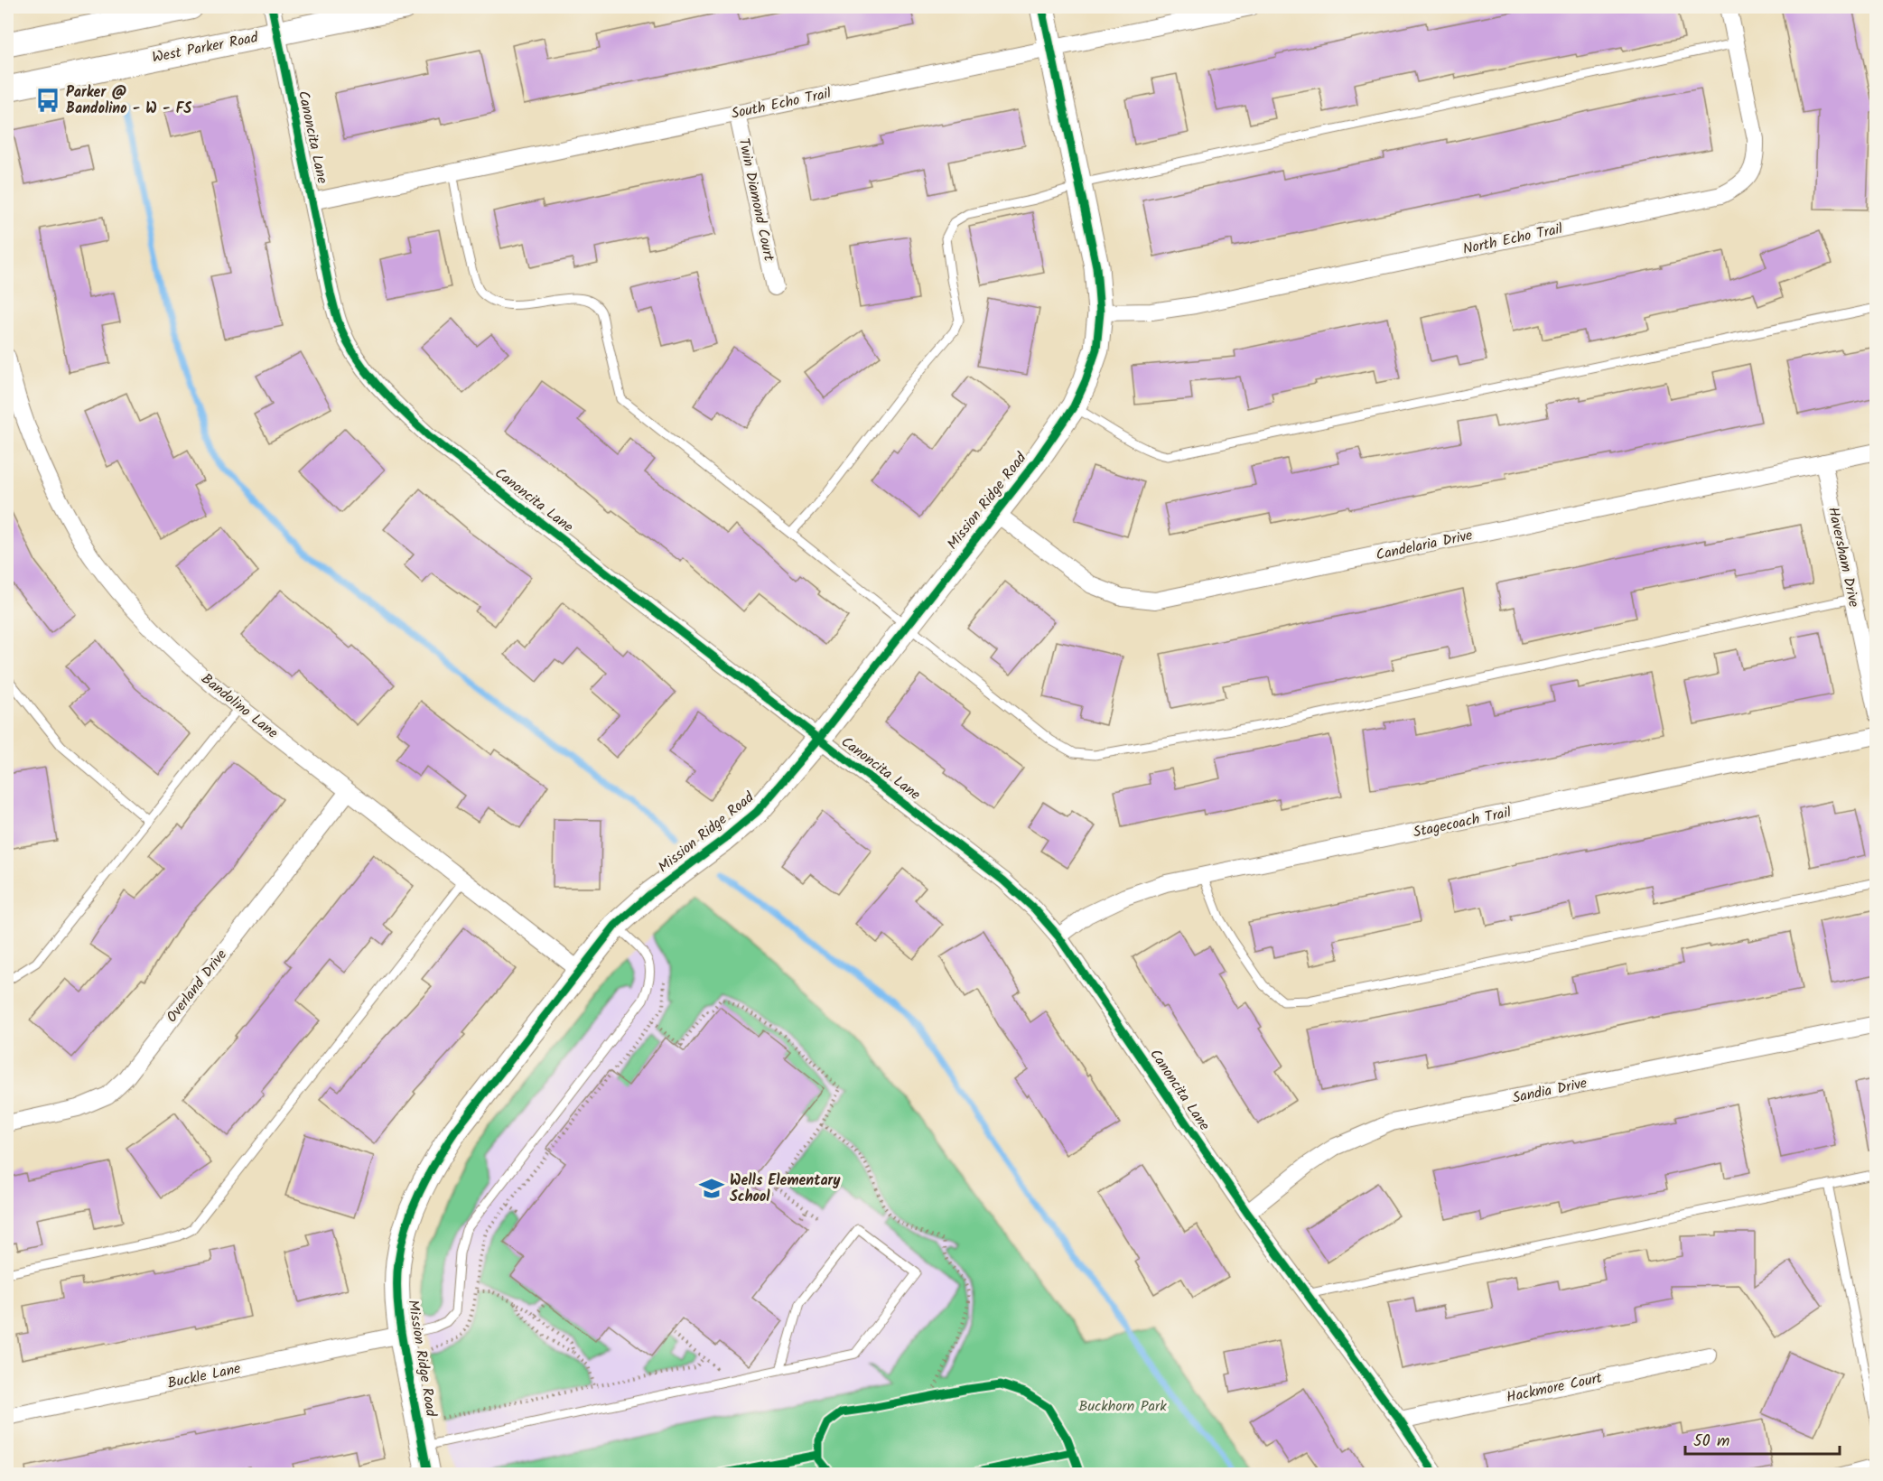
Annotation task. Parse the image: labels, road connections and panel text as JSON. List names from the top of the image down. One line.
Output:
{"streets":{"street":["West Parker Road","South Echo Trail","Canoncita Lane","Twin Diamond Court","North Echo Trail","Mission Ridge Road","Candelaria Drive","Haversham Drive","Bandolino Lane","Stagecoach Trail","Overland Drive","Sandia Drive","Buckle Lane","Hackmore Court"]},"crossings":[["West Parker Road","Canoncita Lane"],["South Echo Trail","Canoncita Lane"],["South Echo Trail","Twin Diamond Court"],["South Echo Trail","Mission Ridge Road"],["Canoncita Lane","Mission Ridge Road"],["Canoncita Lane","Stagecoach Trail"],["Canoncita Lane","Sandia Drive"],["Canoncita Lane","Hackmore Court"],["North Echo Trail","Mission Ridge Road"],["Mission Ridge Road","Candelaria Drive"],["Mission Ridge Road","Bandolino Lane"],["Mission Ridge Road","Buckle Lane"],["Candelaria Drive","Haversham Drive"],["Bandolino Lane","Overland Drive"]],"parks":["Buckhorn Park"],"places":{"bus stop":["Parker @ Bandolino - W - FS"],"school or university":["Wells Elementary School"]},"scale_bar":"50 m"}
